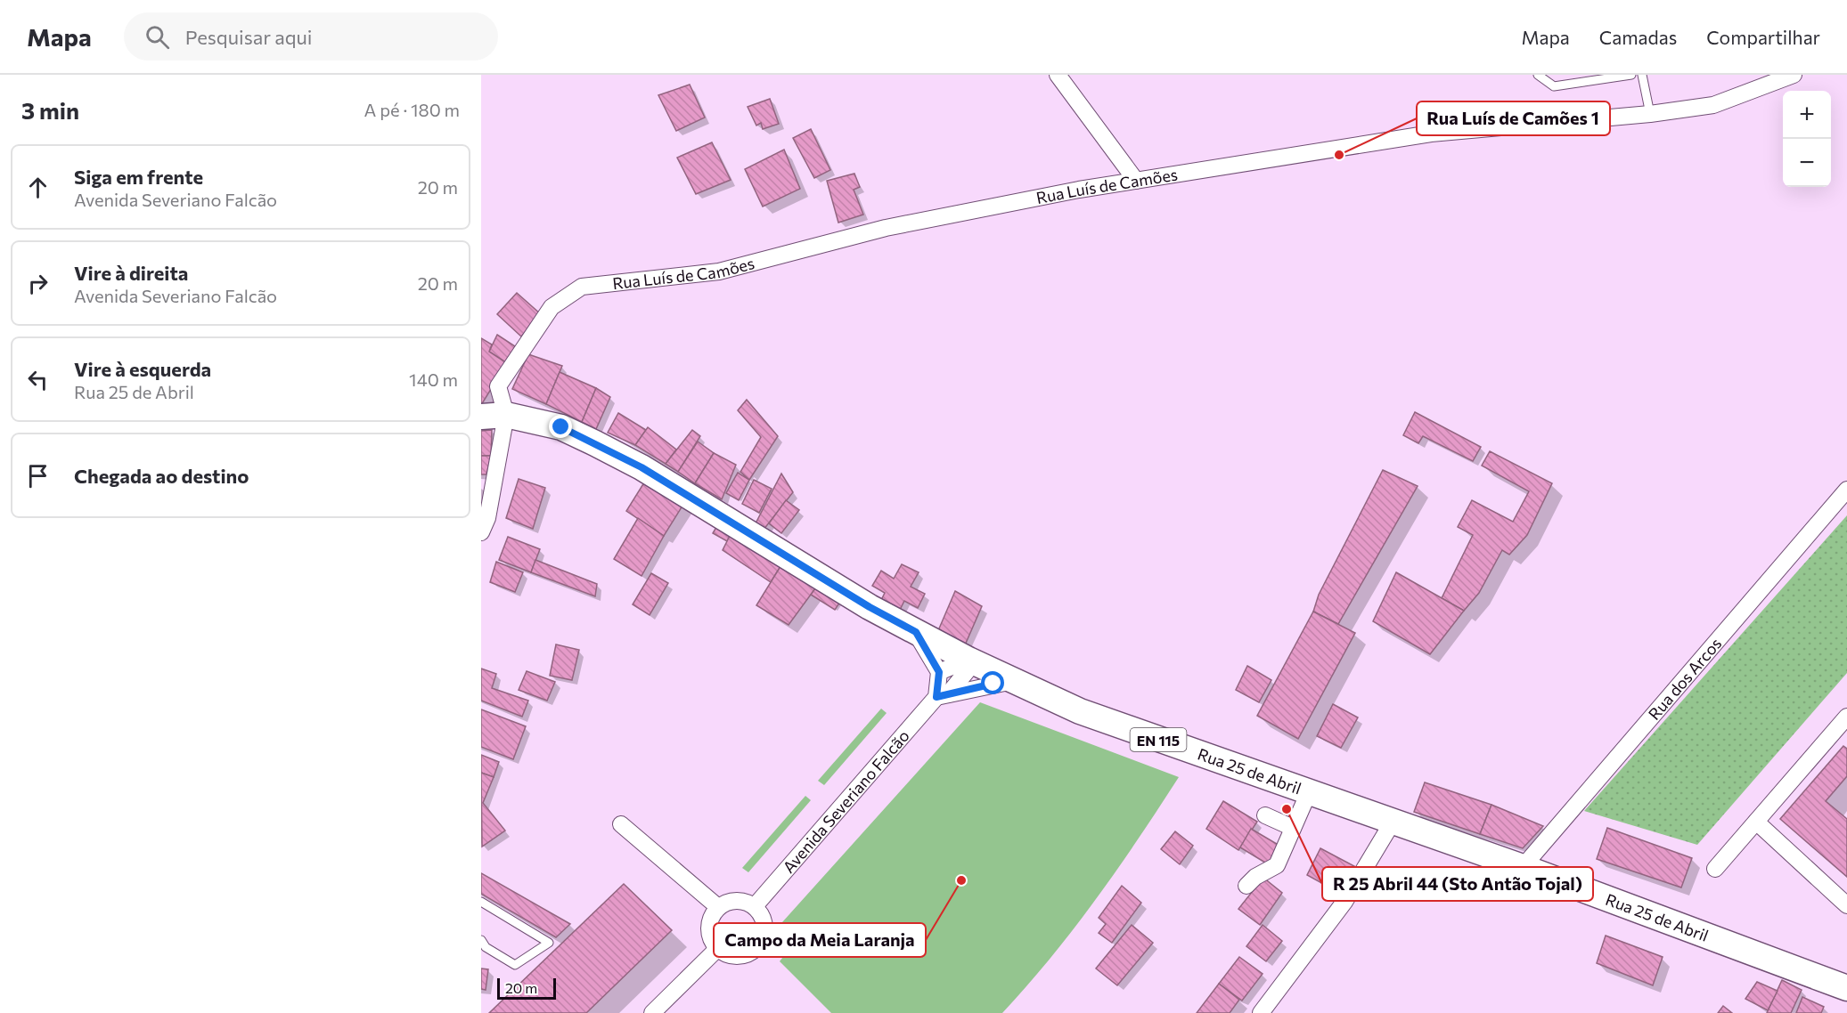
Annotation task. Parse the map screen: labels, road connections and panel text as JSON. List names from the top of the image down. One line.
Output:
{"streets":{"main road":["EN 115","Rua 25 de Abril"],"street":["Rua Luís de Camões","Rua dos Arcos","Avenida Severiano Falcão"]},"crossings":[["Rua Luís de Camões","Rua 25 de Abril"],["Rua dos Arcos","Rua 25 de Abril"],["Rua 25 de Abril","Avenida Severiano Falcão"]],"places":["Rua Luís de Camões 1","R 25 Abril 44 (Sto Antão Tojal)","Campo da Meia Laranja"],"scale_bar":"20 m","page":{"header":"Mapa","search":"Pesquisar aqui","nav":["Mapa","Camadas","Compartilhar"],"heading":["3 min","A pé · 180 m"],"map_buttons":["+","−"],"list":[["Siga em frente","Avenida Severiano Falcão","20 m"],["Vire à direita","Avenida Severiano Falcão","20 m"],["Vire à esquerda","Rua 25 de Abril","140 m"],"Chegada ao destino"],"scale":"20 m"}}
